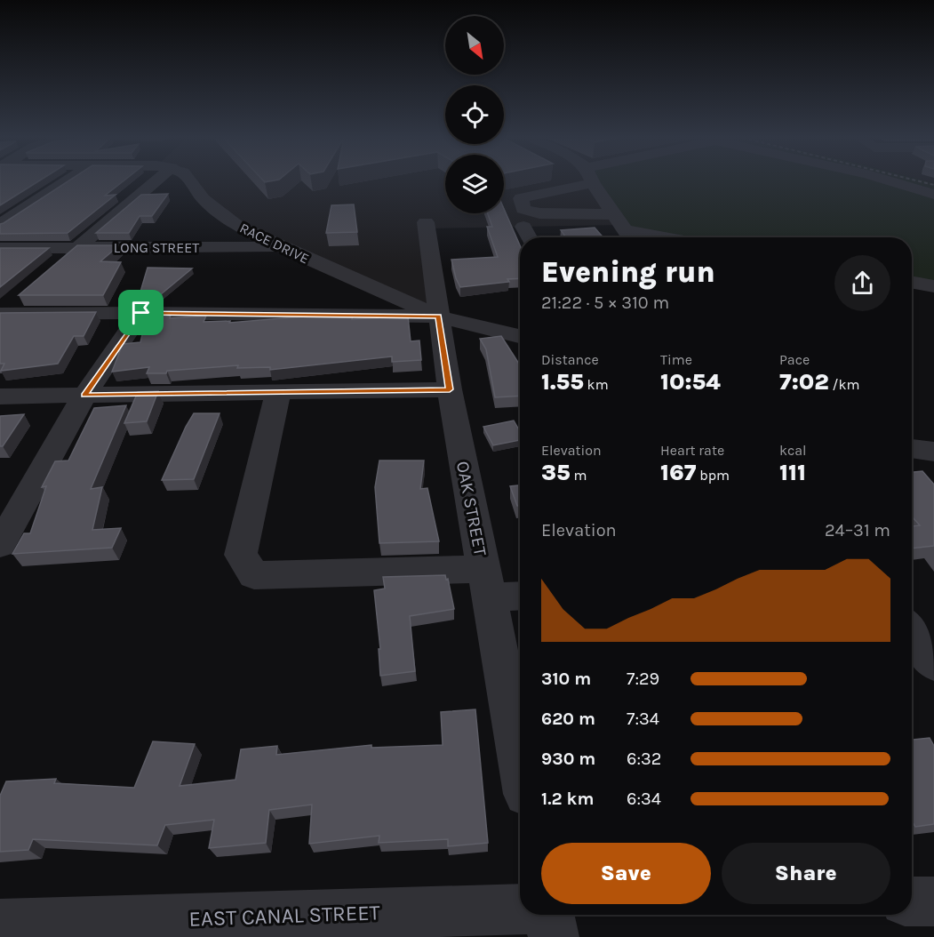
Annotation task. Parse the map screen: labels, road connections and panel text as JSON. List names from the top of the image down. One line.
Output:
{"streets":{"street":["RACE DRIVE","LONG STREET","OAK STREET","EAST CANAL STREET"]},"crossings":[["RACE DRIVE","LONG STREET"],["RACE DRIVE","OAK STREET"]],"north":"bottom right","page":{"heading":["Evening run","21:22 · 5 × 310 m"],"stats":[["Distance","1.55 km"],["Time","10:54"],["Pace","7:02 /km"],["Elevation","35 m"],["Heart rate","167 bpm"],["kcal","111"]],"chart":["Elevation","24–31 m"],"list":[{"name":"310 m","note":"7:29"},{"name":"620 m","note":"7:34"},{"name":"930 m","note":"6:32"},{"name":"1.2 km","note":"6:34"}],"buttons":["Save","Share"]}}
